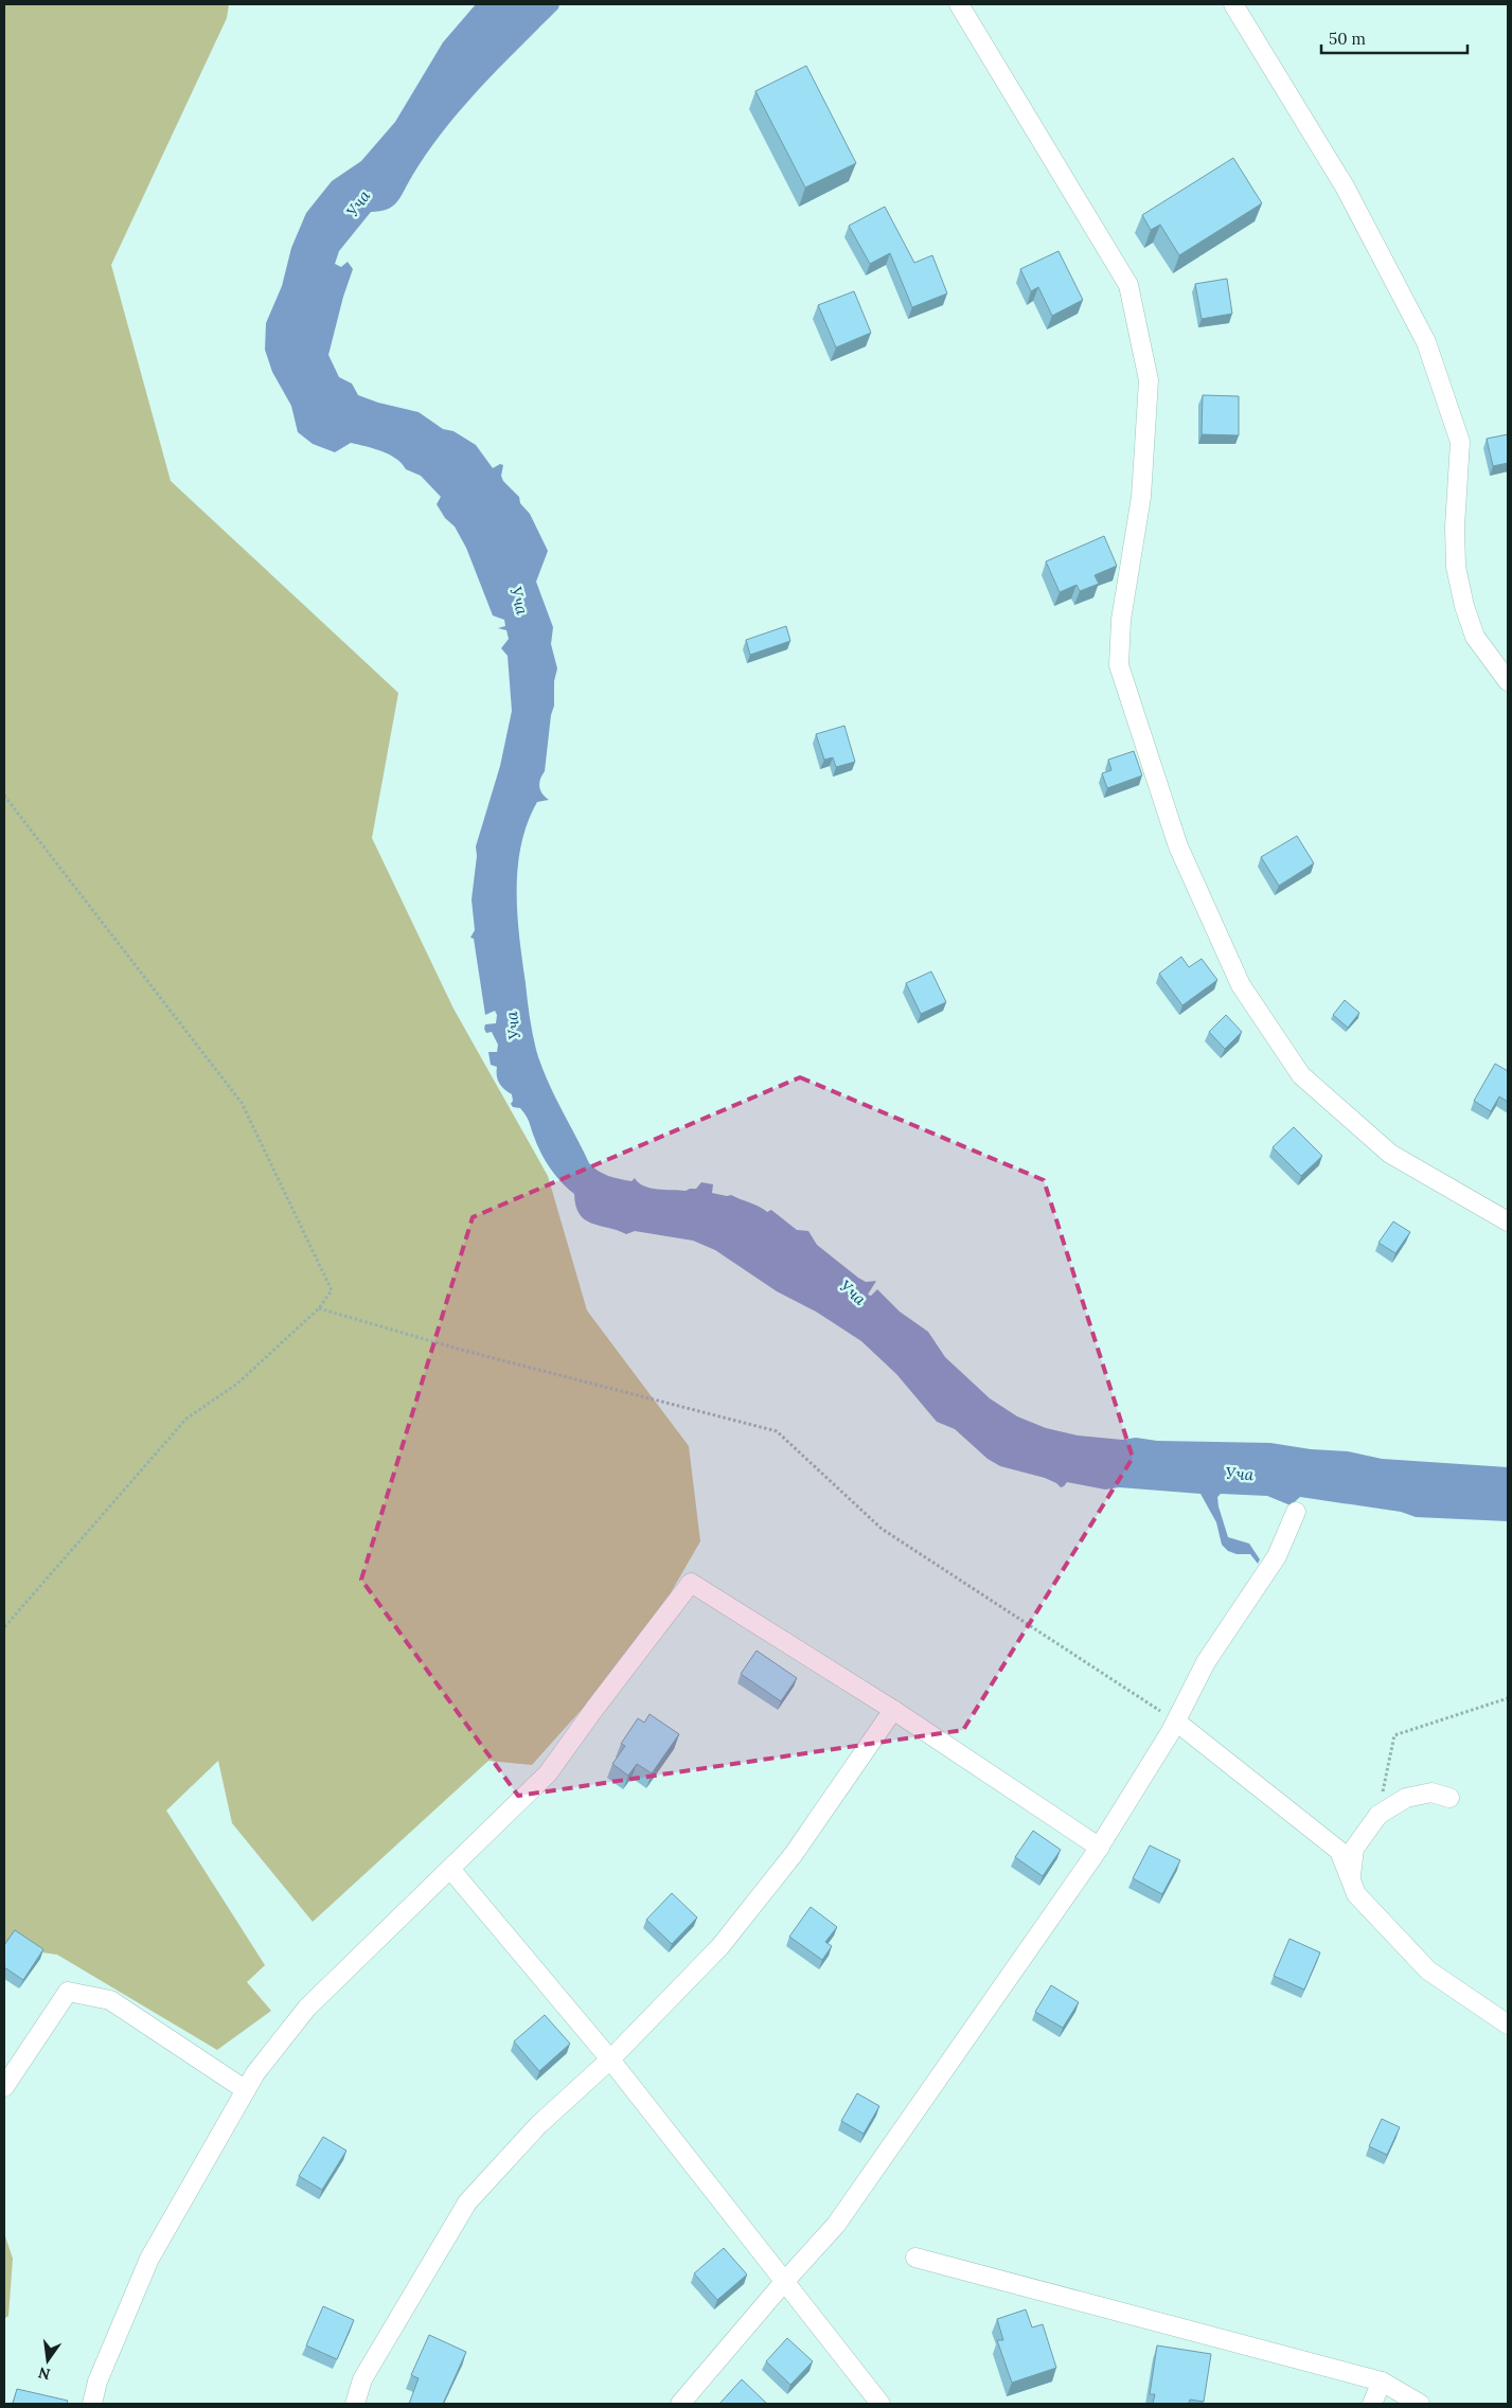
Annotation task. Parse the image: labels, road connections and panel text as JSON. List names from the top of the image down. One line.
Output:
{"water":["Уча"],"scale_bar":"50 m","north":"bottom"}
